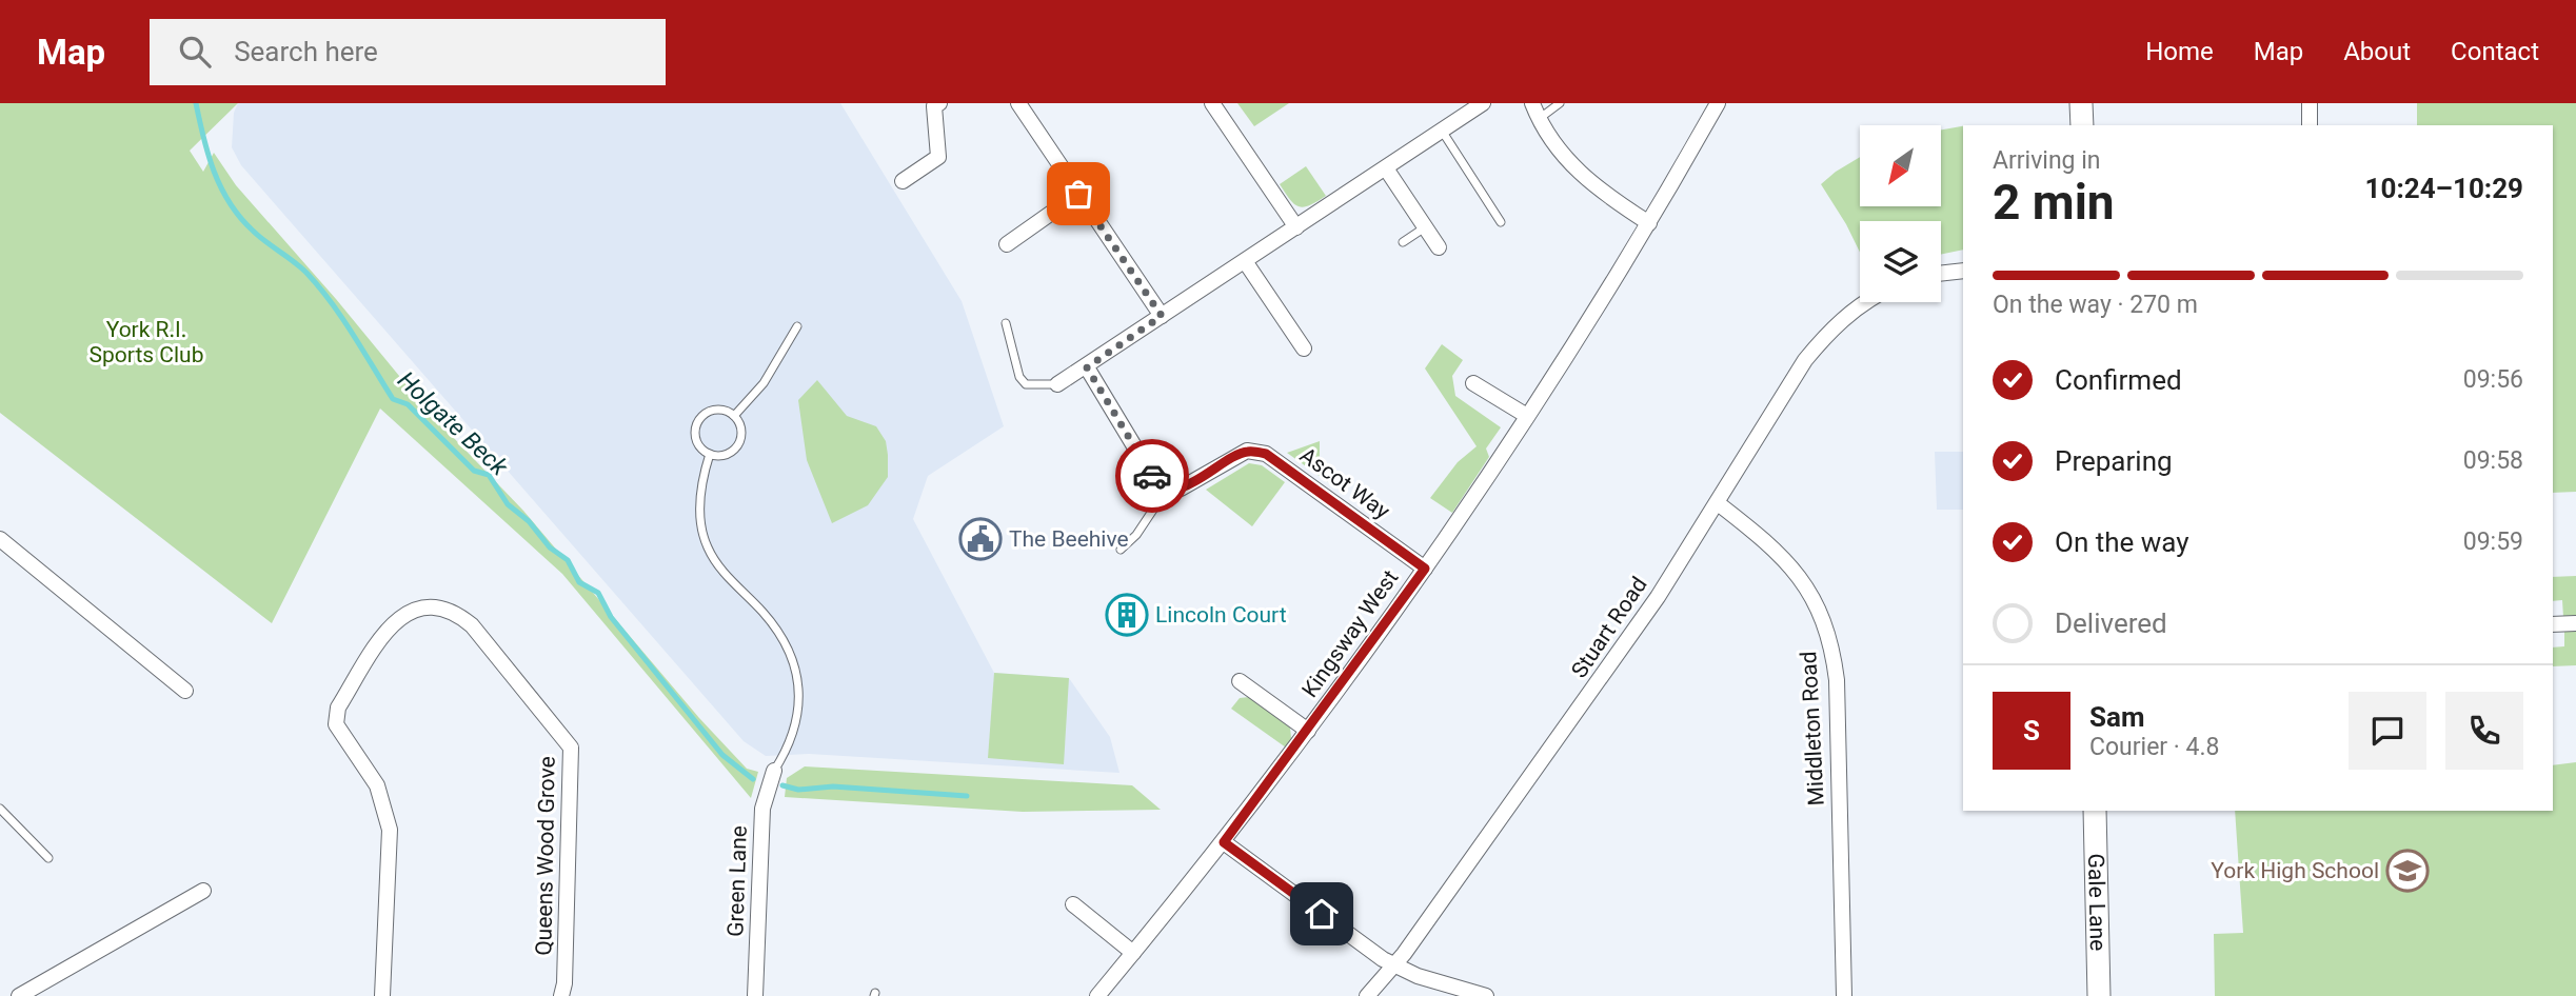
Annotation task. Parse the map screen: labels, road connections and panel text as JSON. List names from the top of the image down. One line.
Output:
{"streets":{"street":["Ascot Way","Stuart Road","Kingsway West","Middleton Road","Queens Wood Grove","Green Lane","Gale Lane"]},"crossings":[["Ascot Way","Kingsway West"],["Stuart Road","Middleton Road"]],"water":["Holgate Beck"],"parks":["York R.I. Sports Club"],"places":{"public building":["The Beehive"],"building":["Lincoln Court"],"school or university":["York High School"]},"north":"bottom left","page":{"header":"Map","search":"Search here","nav":["Home","Map","About","Contact"],"heading":["2 min","Arriving in","10:24–10:29"],"panel":["Sam","Courier · 4.8"],"bar":"On the way · 270 m","list":[["Confirmed","09:56"],["Preparing","09:58"],["On the way","09:59"],"Delivered"],"round":"S"}}
